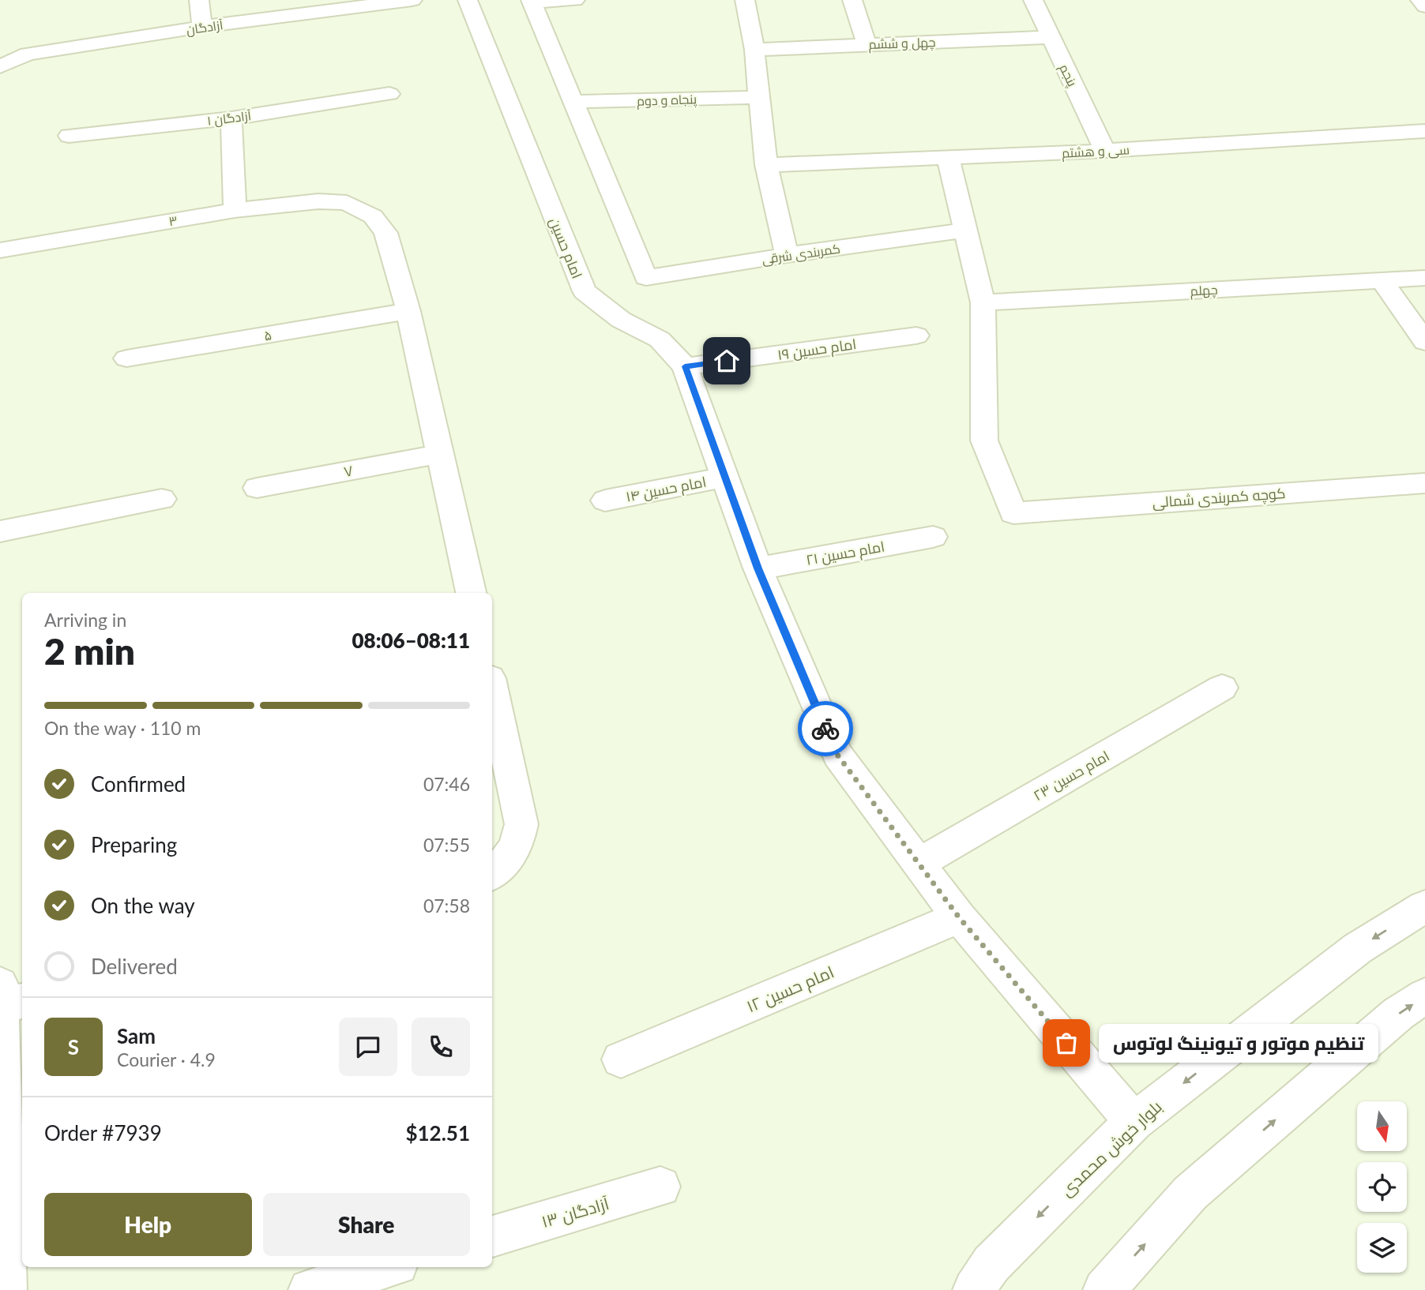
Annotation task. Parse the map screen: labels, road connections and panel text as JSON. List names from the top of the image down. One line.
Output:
{"streets":{"street":["آزادگان","چهل و ششم","پنجم","پنجاه و دوم","آزادگان ۱","سی و هشتم","۳","امام حسین","کمربندی شرقی","چهلم","۵","امام حسین ۱۹","۷","امام حسین ۱۴","کوچه کمربندی شمالی","امام حسین ۲۱","امام حسین ۲۳","امام حسین ۱۲","بلوار خوش محمدی","آزادگان ۱۳"]},"crossings":[["چهل و ششم","پنجم"],["پنجم","سی و هشتم"],["پنجاه و دوم","کمربندی شرقی"],["۳","۵"],["امام حسین","امام حسین ۱۹"],["امام حسین","امام حسین ۱۴"],["امام حسین","امام حسین ۲۱"],["امام حسین","امام حسین ۲۳"],["امام حسین","امام حسین ۱۲"],["امام حسین","بلوار خوش محمدی"],["چهلم","کوچه کمربندی شمالی"]],"places":["تنظیم موتور و تیونینگ لوتوس"],"north":"bottom","page":{"heading":["2 min","Arriving in","08:06–08:11"],"panel":["Sam","Courier · 4.9","Order #7939","$12.51"],"bar":"On the way · 110 m","list":[["Confirmed","07:46"],["Preparing","07:55"],["On the way","07:58"],"Delivered"],"round":"S","bubble":"تنظیم موتور و تیونینگ لوتوس","buttons":["Help","Share"]}}
